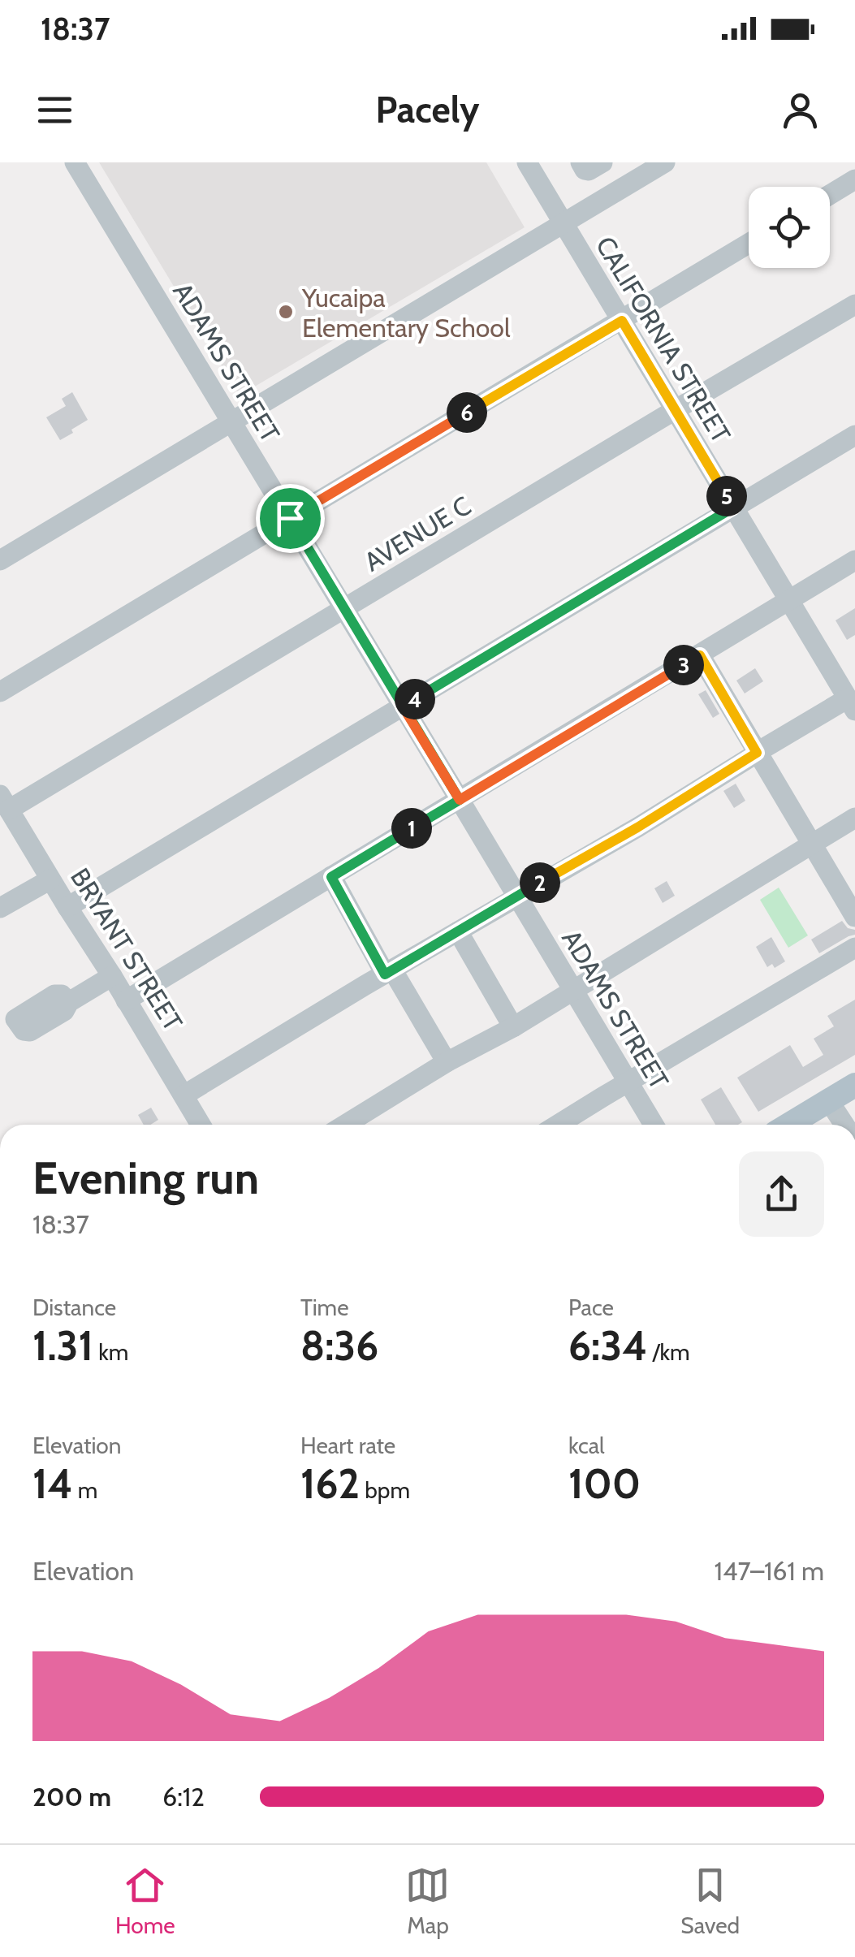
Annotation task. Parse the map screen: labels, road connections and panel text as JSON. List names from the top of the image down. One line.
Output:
{"streets":{"street":["CALIFORNIA STREET","ADAMS STREET","AVENUE C","BRYANT STREET"]},"crossings":[["CALIFORNIA STREET","AVENUE C"],["ADAMS STREET","AVENUE C"],["AVENUE C","BRYANT STREET"]],"places":["Yucaipa Elementary School"],"page":{"status":"18:37","header":"Pacely","pins":["6","5","3","4","1","2"],"heading":["Evening run","18:37"],"stats":[["Distance","1.31 km"],["Time","8:36"],["Pace","6:34 /km"],["Elevation","14 m"],["Heart rate","162 bpm"],["kcal","100"]],"chart":["Elevation","147–161 m"],"list":[{"name":"200 m","note":"6:12"}],"tabs":["Home","Map","Saved"]}}
